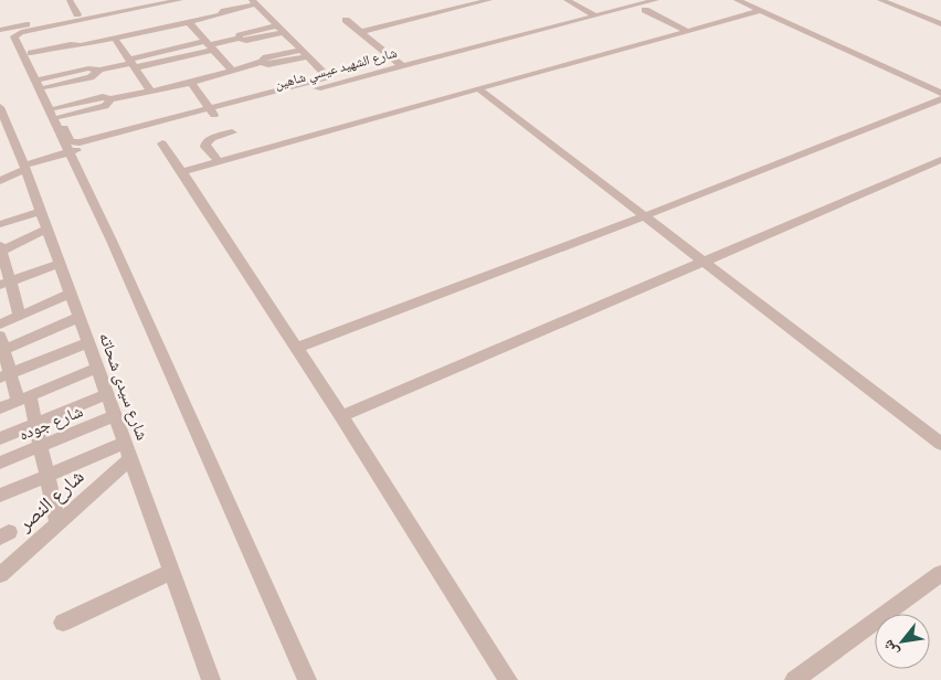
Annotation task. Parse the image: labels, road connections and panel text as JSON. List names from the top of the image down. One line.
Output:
{"streets":{"street":["شارع الشهيد عيسي شاهين","شارع سيدى شحاته","شارع جوده","شارع النصر"]},"crossings":[["شارع الشهيد عيسي شاهين","شارع سيدى شحاته"],["شارع سيدى شحاته","شارع جوده"],["شارع سيدى شحاته","شارع النصر"]],"north":"bottom left"}
